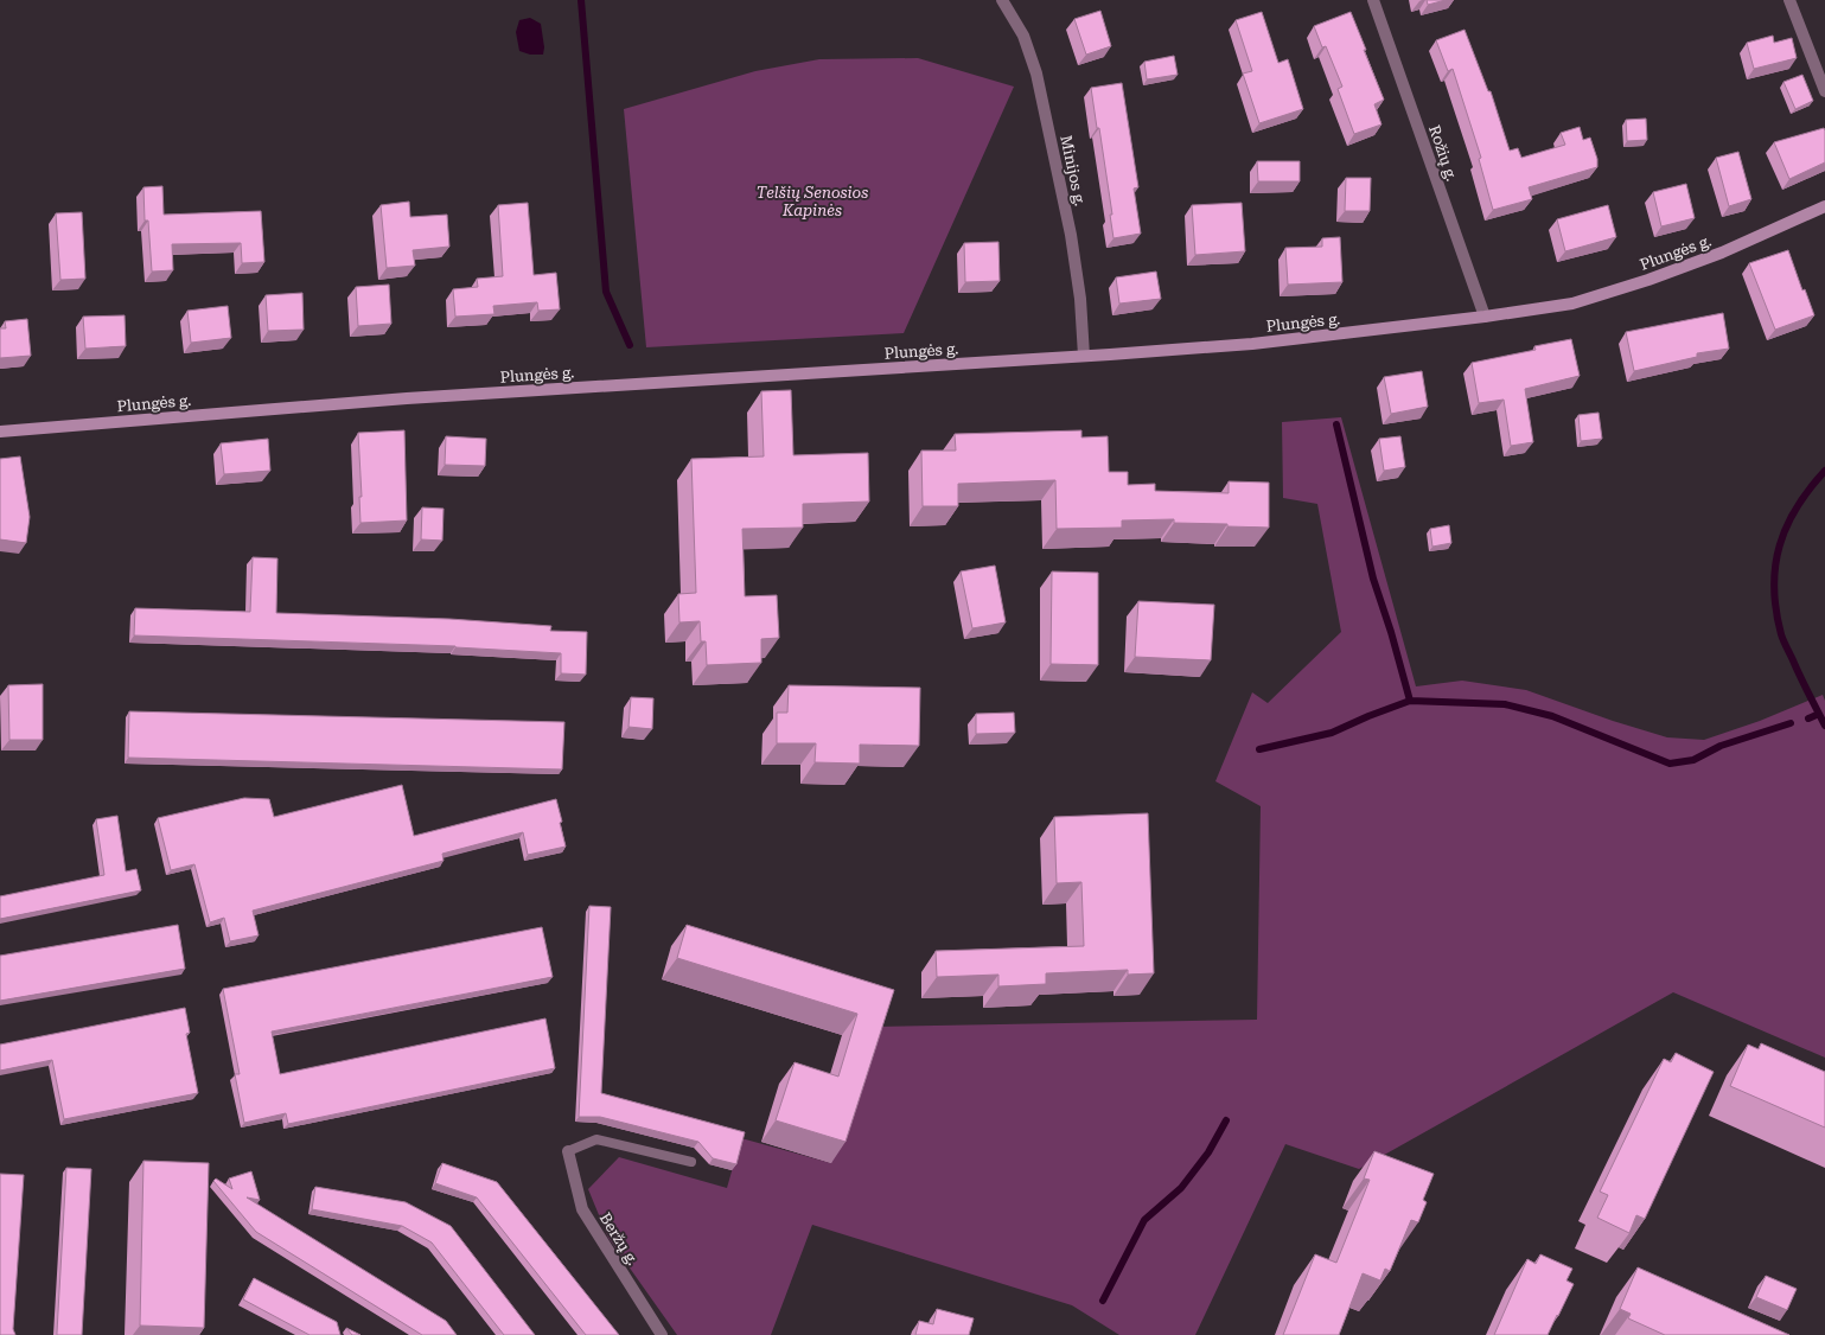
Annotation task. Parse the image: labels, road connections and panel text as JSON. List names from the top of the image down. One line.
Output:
{"streets":{"main road":["Plungės g."],"street":["Rožių g.","Minijos g.","Beržų g."]},"crossings":[["Rožių g.","Plungės g."],["Minijos g.","Plungės g."]],"parks":["Telšių Senosios Kapinės"]}
